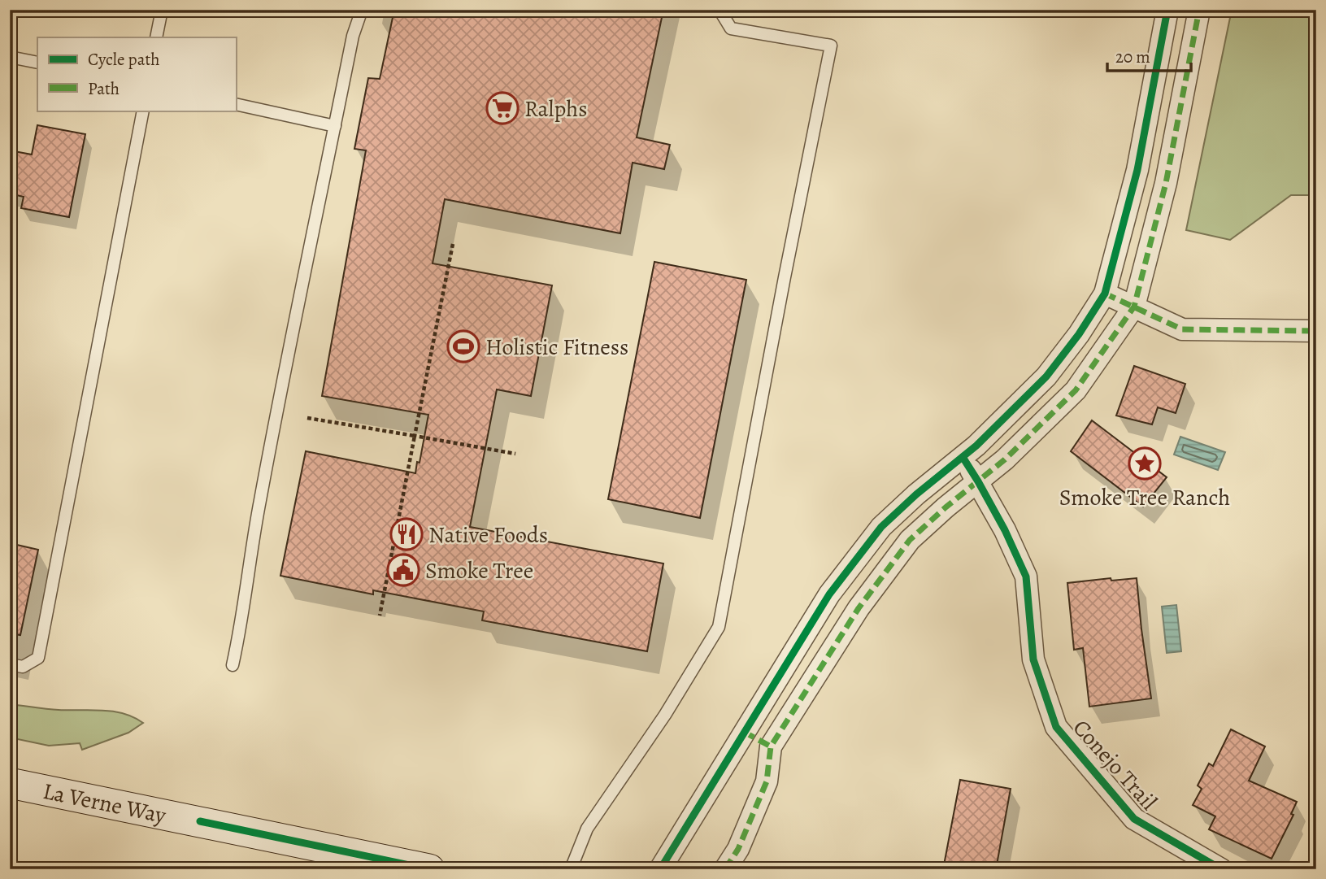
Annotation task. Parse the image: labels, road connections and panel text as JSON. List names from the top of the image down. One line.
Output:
{"streets":{"street":["Conejo Trail","La Verne Way"]},"places":{"supermarket":["Ralphs"],"sports":["Holistic Fitness"],"place":["Smoke Tree Ranch"],"restaurant":["Native Foods"],"public building":["Smoke Tree"]},"legend":["Cycle path","Path"],"scale_bar":"20 m"}
